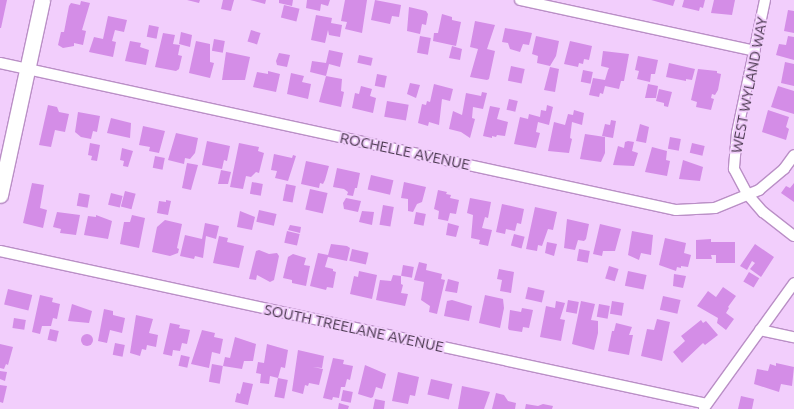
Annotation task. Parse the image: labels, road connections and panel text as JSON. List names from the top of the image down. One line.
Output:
{"streets":{"street":["WEST WYLAND WAY","ROCHELLE AVENUE","SOUTH TREELANE AVENUE"]},"crossings":[["WEST WYLAND WAY","ROCHELLE AVENUE"]]}
